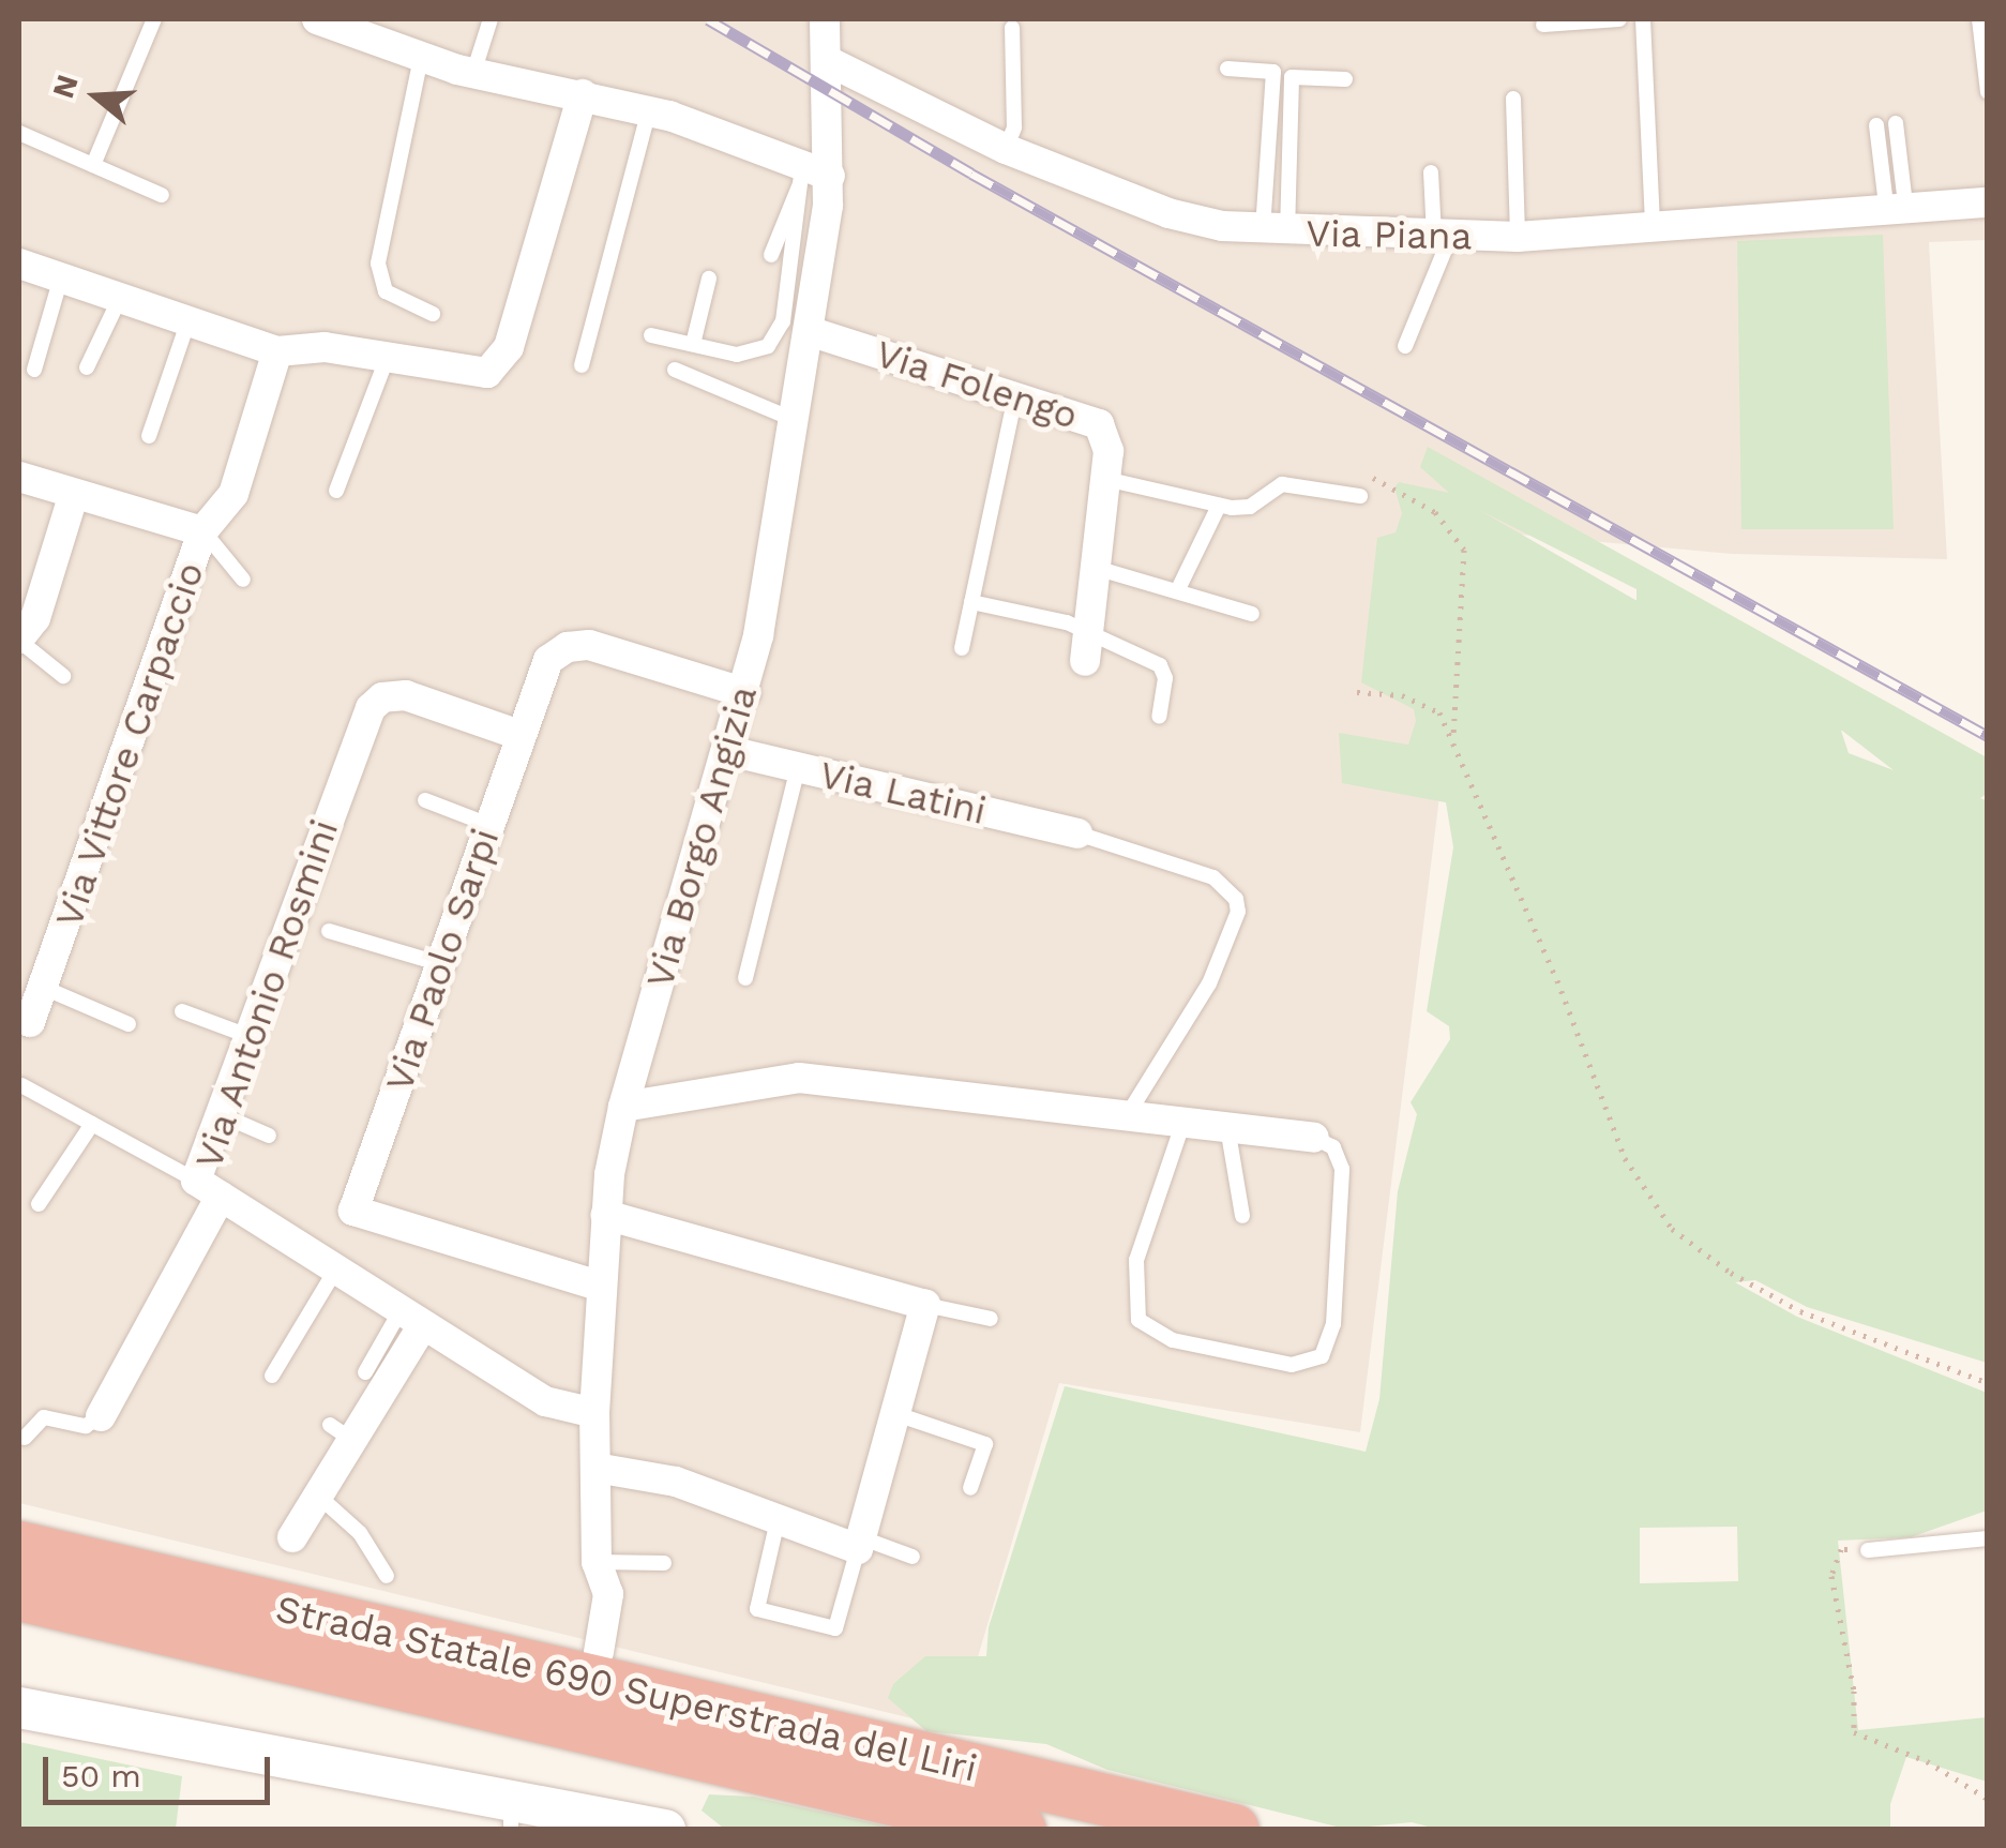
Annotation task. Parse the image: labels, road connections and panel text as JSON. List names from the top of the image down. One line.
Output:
{"streets":{"highway":["Strada Statale 690 Superstrada del Liri"],"street":["Via Piana","Via Folengo","Via Vittore Carpaccio","Via Latini","Via Borgo Angizia","Via Paolo Sarpi","Via Antonio Rosmini"]},"crossings":[["Via Piana","Via Borgo Angizia"],["Via Folengo","Via Borgo Angizia"],["Via Latini","Via Borgo Angizia"],["Via Borgo Angizia","Via Paolo Sarpi"],["Via Borgo Angizia","Via Antonio Rosmini"],["Via Paolo Sarpi","Via Antonio Rosmini"]],"scale_bar":"50 m","north":"left"}
